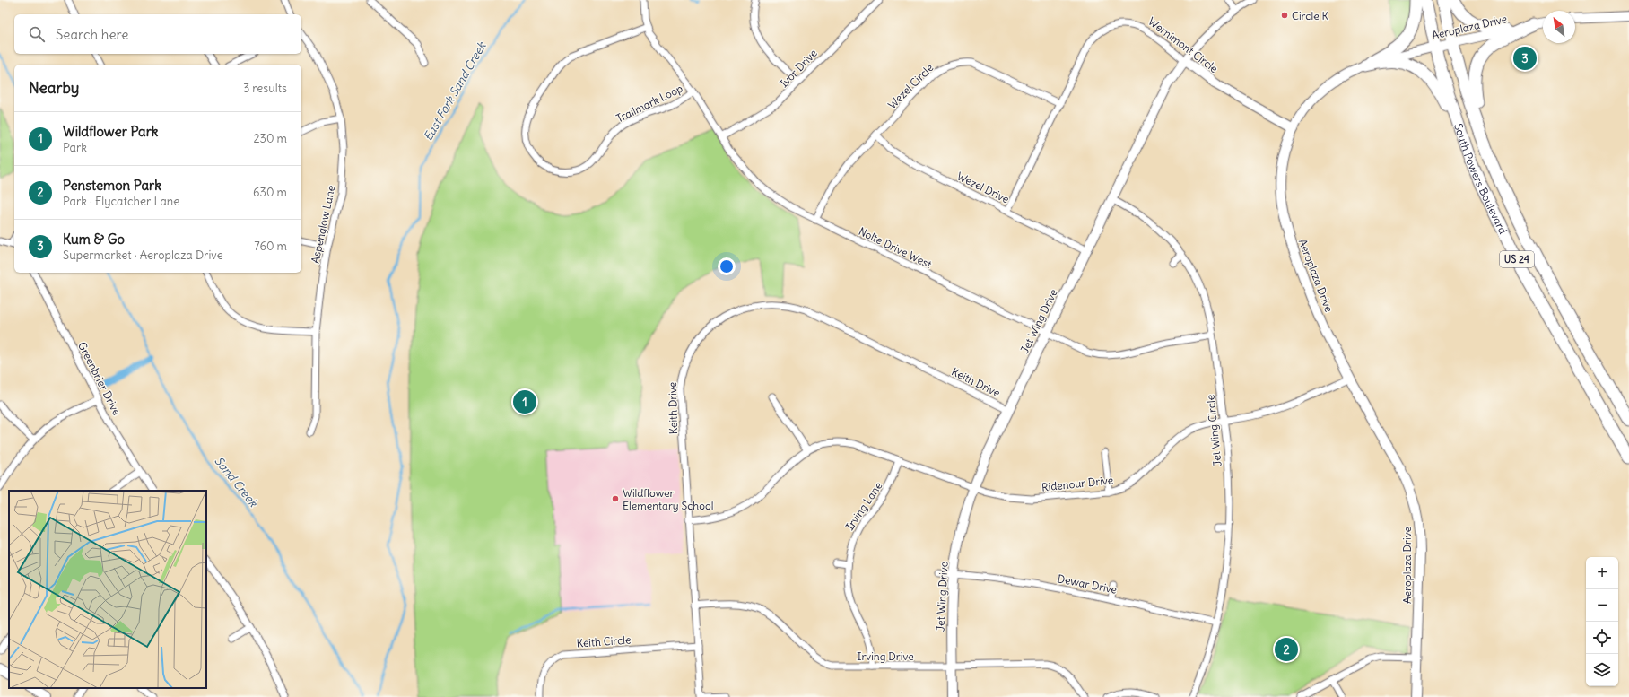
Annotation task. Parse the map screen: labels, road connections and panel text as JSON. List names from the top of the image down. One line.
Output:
{"streets":{"highway":["South Powers Boulevard","US 24"],"main road":["Aeroplaza Drive","Wernimont Circle","Jet Wing Drive"],"street":["Ivor Drive","Wezel Circle","Trailmark Loop","Wezel Drive","Aspenglow Lane","Nolte Drive West","Greenbrier Drive","Keith Drive","Jet Wing Circle","Ridenour Drive","Irving Lane","Dewar Drive","Keith Circle","Irving Drive"]},"crossings":[["Aeroplaza Drive","Wernimont Circle"],["Aeroplaza Drive","South Powers Boulevard"],["Aeroplaza Drive","Ridenour Drive"],["Wernimont Circle","Wezel Circle"],["Wernimont Circle","Wezel Drive"],["Wernimont Circle","Jet Wing Drive"],["Ivor Drive","Nolte Drive West"],["Wezel Circle","Wezel Drive"],["Wezel Circle","Nolte Drive West"],["Trailmark Loop","Nolte Drive West"],["Wezel Drive","Jet Wing Drive"],["Nolte Drive West","Jet Wing Drive"],["Nolte Drive West","Jet Wing Circle"],["Jet Wing Drive","Keith Drive"],["Jet Wing Drive","Jet Wing Circle"],["Jet Wing Drive","Ridenour Drive"],["Jet Wing Drive","Dewar Drive"],["Jet Wing Drive","Irving Drive"],["Keith Drive","Ridenour Drive"],["Keith Drive","Keith Circle"],["Keith Drive","Irving Drive"],["Jet Wing Circle","Ridenour Drive"],["Jet Wing Circle","Dewar Drive"],["Ridenour Drive","Irving Lane"],["Irving Lane","Irving Drive"]],"water":["East Fork Sand Creek","Sand Creek"],"places":["Circle K","Wildflower Elementary School"],"north":"top left","page":{"search":"Search here","pins":["3","1","2"],"heading":["Nearby","3 results"],"list":[{"mark":"1","name":"Wildflower Park","note":"Park","value":"230 m"},{"mark":"2","name":"Penstemon Park","note":"Park · Flycatcher Lane","value":"630 m"},{"mark":"3","name":"Kum & Go","note":"Supermarket · Aeroplaza Drive","value":"760 m"}],"map_buttons":["+","−"]}}
